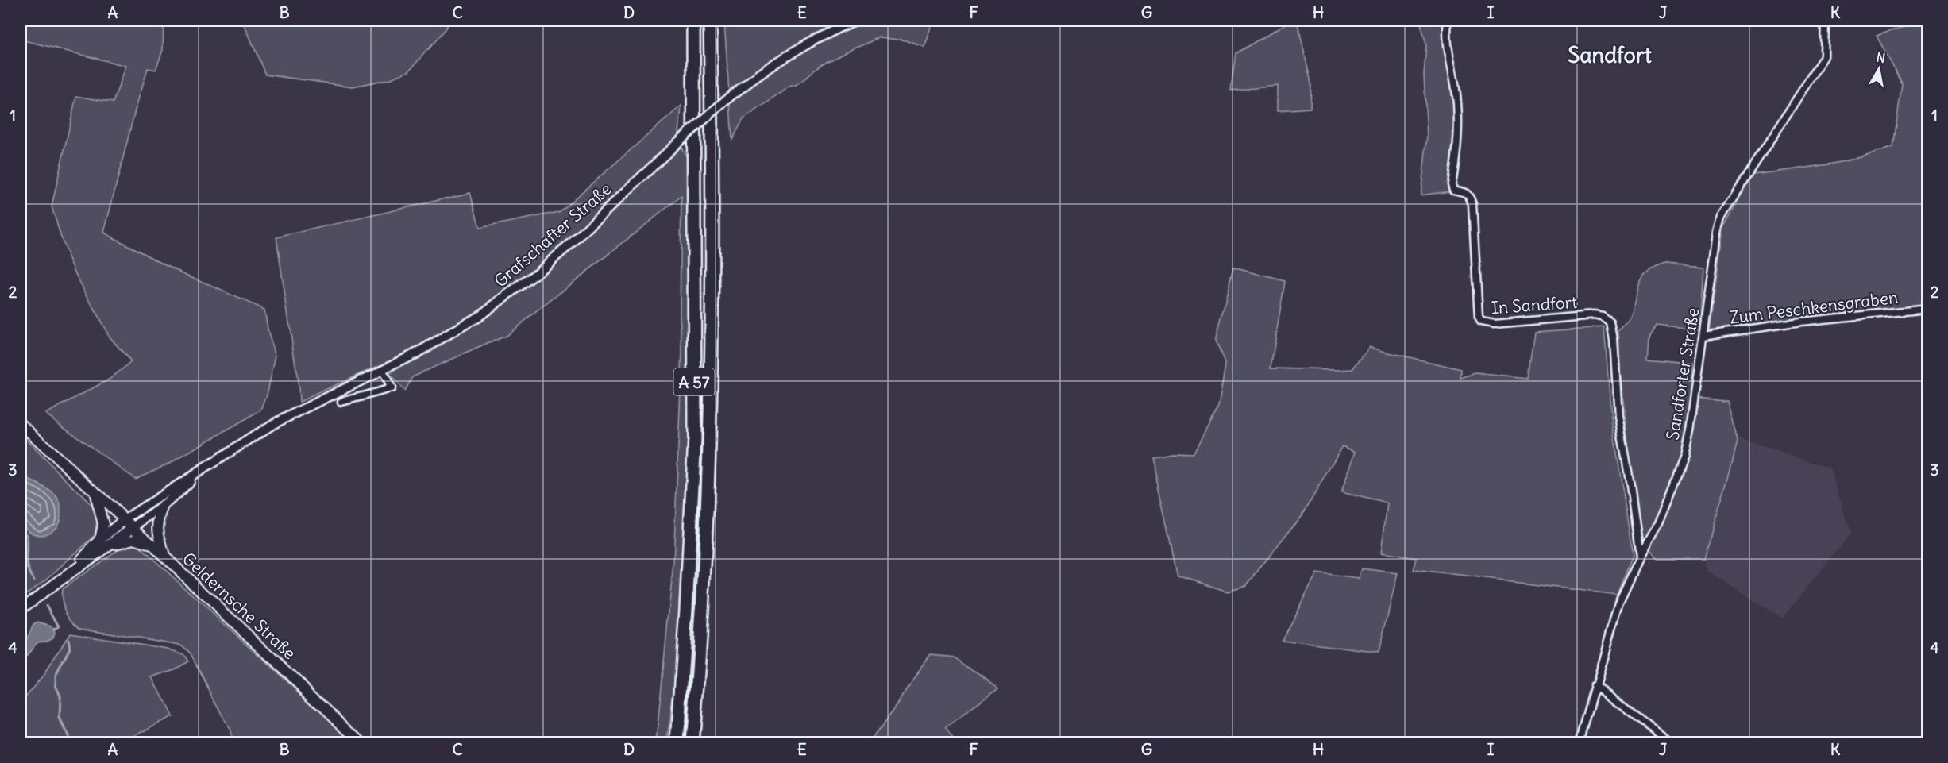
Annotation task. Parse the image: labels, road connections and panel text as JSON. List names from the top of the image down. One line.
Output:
{"streets":{"highway":["A 57"],"main road":["Geldernsche Straße"],"street":["Grafschafter Straße","In Sandfort","Zum Peschkensgraben","Sandforter Straße"]},"crossings":[["Grafschafter Straße","Geldernsche Straße"],["In Sandfort","Sandforter Straße"],["Zum Peschkensgraben","Sandforter Straße"]],"districts":["Sandfort"],"north":"top","grid":{"columns":["A","B","C","D","E","F","G","H","I","J","K"],"rows":["1","2","3","4"]}}
